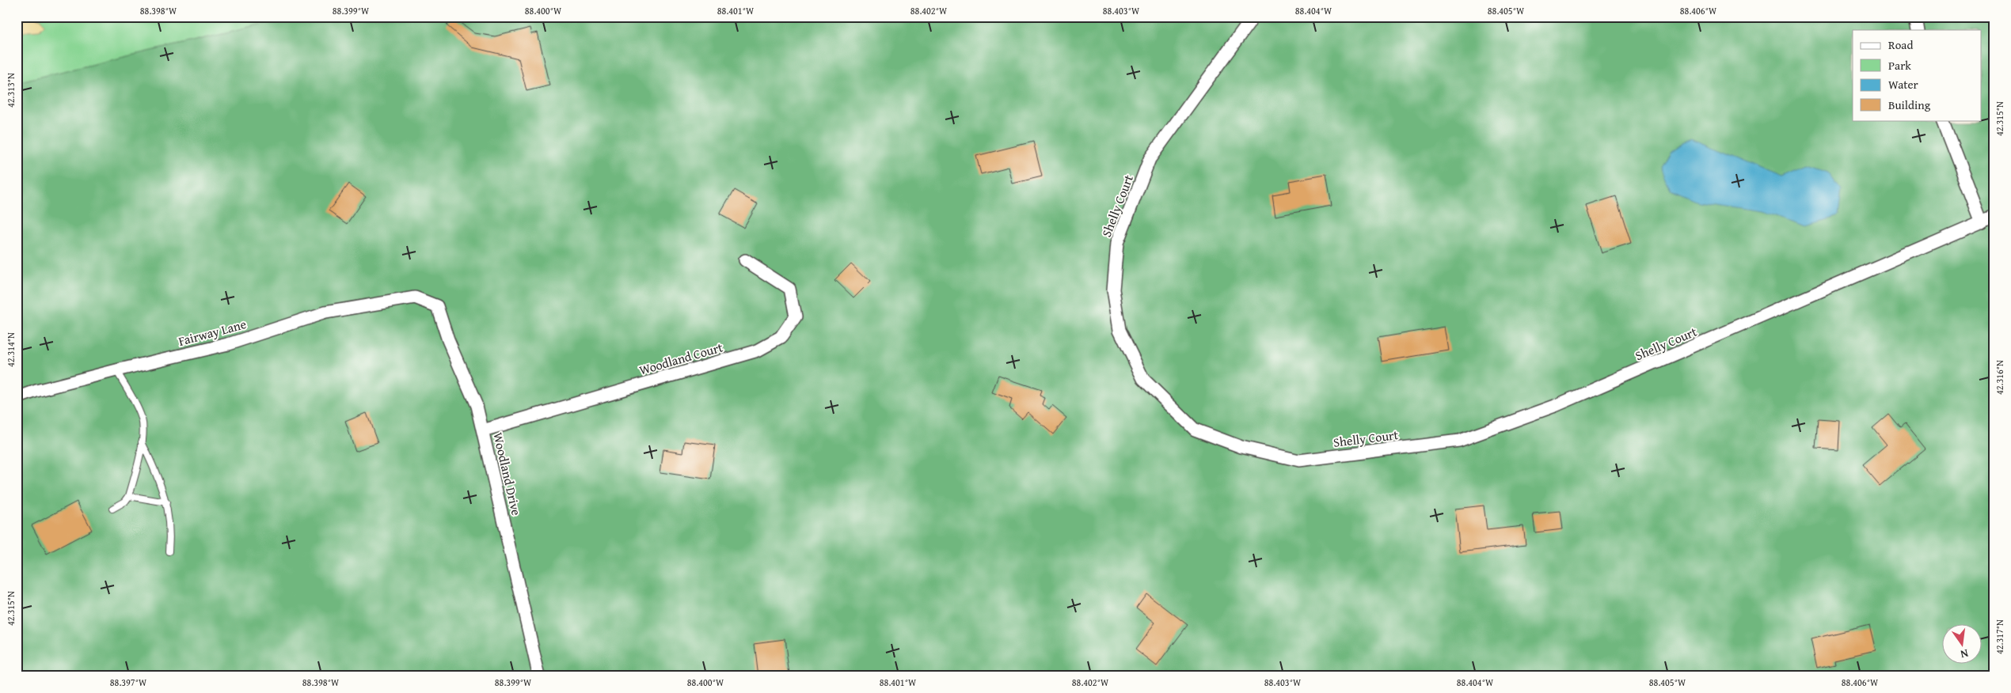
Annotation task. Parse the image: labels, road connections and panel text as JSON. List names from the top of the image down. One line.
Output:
{"streets":{"street":["Shelly Court","Fairway Lane","Woodland Court","Woodland Drive"]},"crossings":[["Fairway Lane","Woodland Drive"],["Woodland Court","Woodland Drive"]],"legend":["Road","Park","Water","Building"],"north":"bottom","coordinates":["88.398°W","88.399°W","88.400°W","88.401°W","88.402°W","88.403°W","88.404°W","88.405°W","88.406°W","42.313°N","42.315°N","42.314°N","42.316°N","42.317°N","88.397°W"]}
